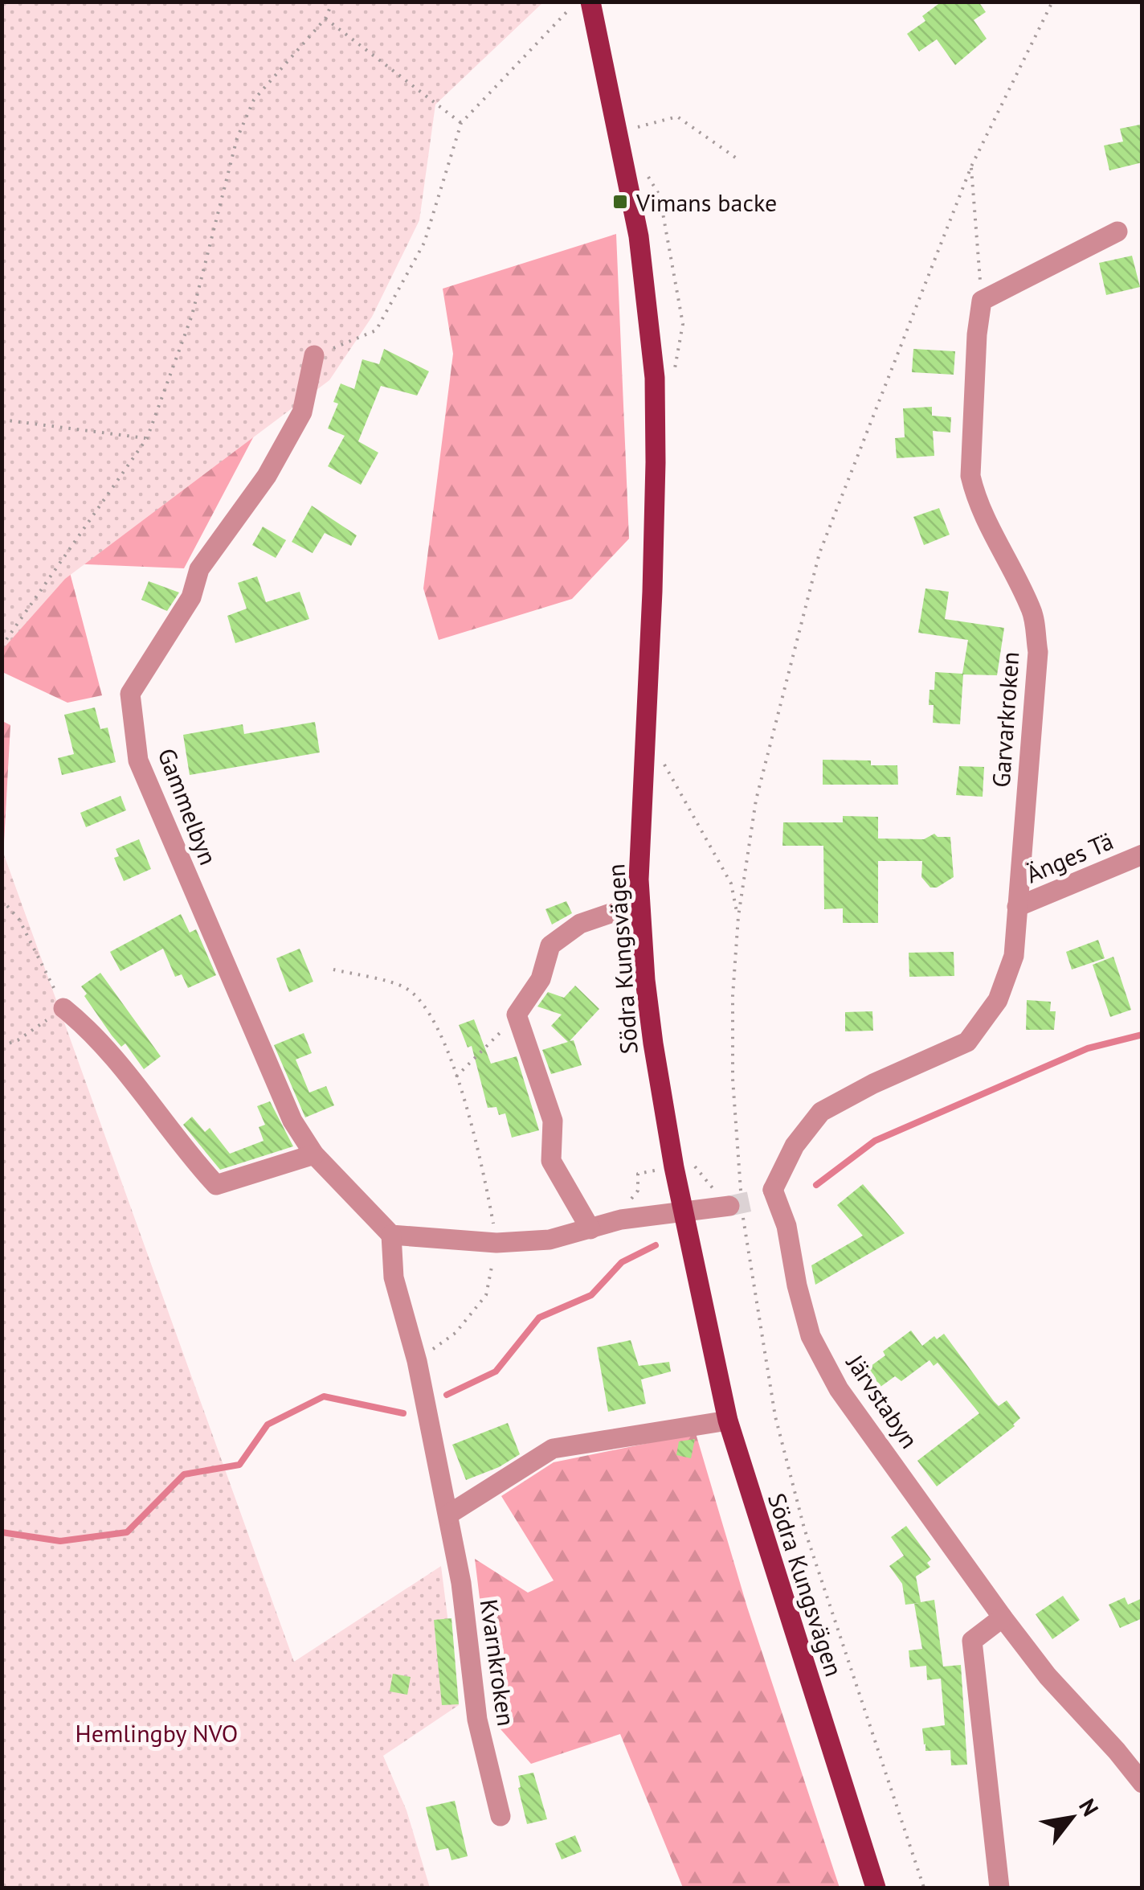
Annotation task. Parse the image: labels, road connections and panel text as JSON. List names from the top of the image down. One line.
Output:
{"streets":{"main road":["Södra Kungsvägen"],"street":["Garvarkroken","Gammelbyn","Änges Tä","Järvstabyn","Kvarnkroken"]},"crossings":[["Garvarkroken","Änges Tä"],["Garvarkroken","Järvstabyn"],["Gammelbyn","Kvarnkroken"]],"parks":["Hemlingby NVO"],"places":{"transit":["Vimans backe"]},"north":"top right"}
